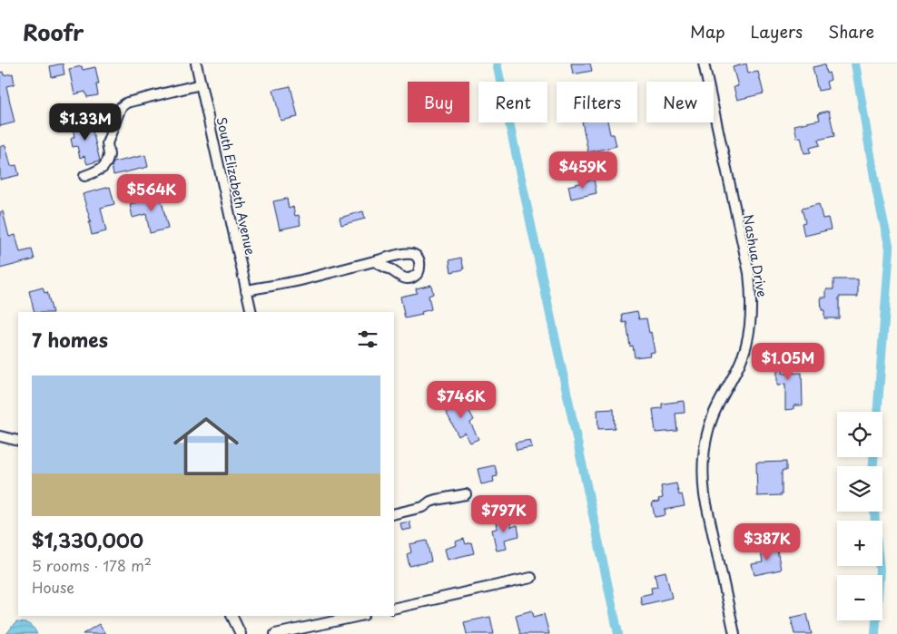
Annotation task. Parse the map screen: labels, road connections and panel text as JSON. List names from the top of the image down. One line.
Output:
{"streets":{"street":["South Elizabeth Avenue","Nashua Drive"]},"page":{"header":"Roofr","nav":["Map","Layers","Share"],"chip":["Buy","Rent","Filters","New"],"price":["$1.33M","$459K","$564K","$1.05M","$746K","$797K","$387K"],"heading":"7 homes","list":[{"name":"$1,330,000","note":"5 rooms · 178 m² · House"}],"map_buttons":["+","−"]}}
